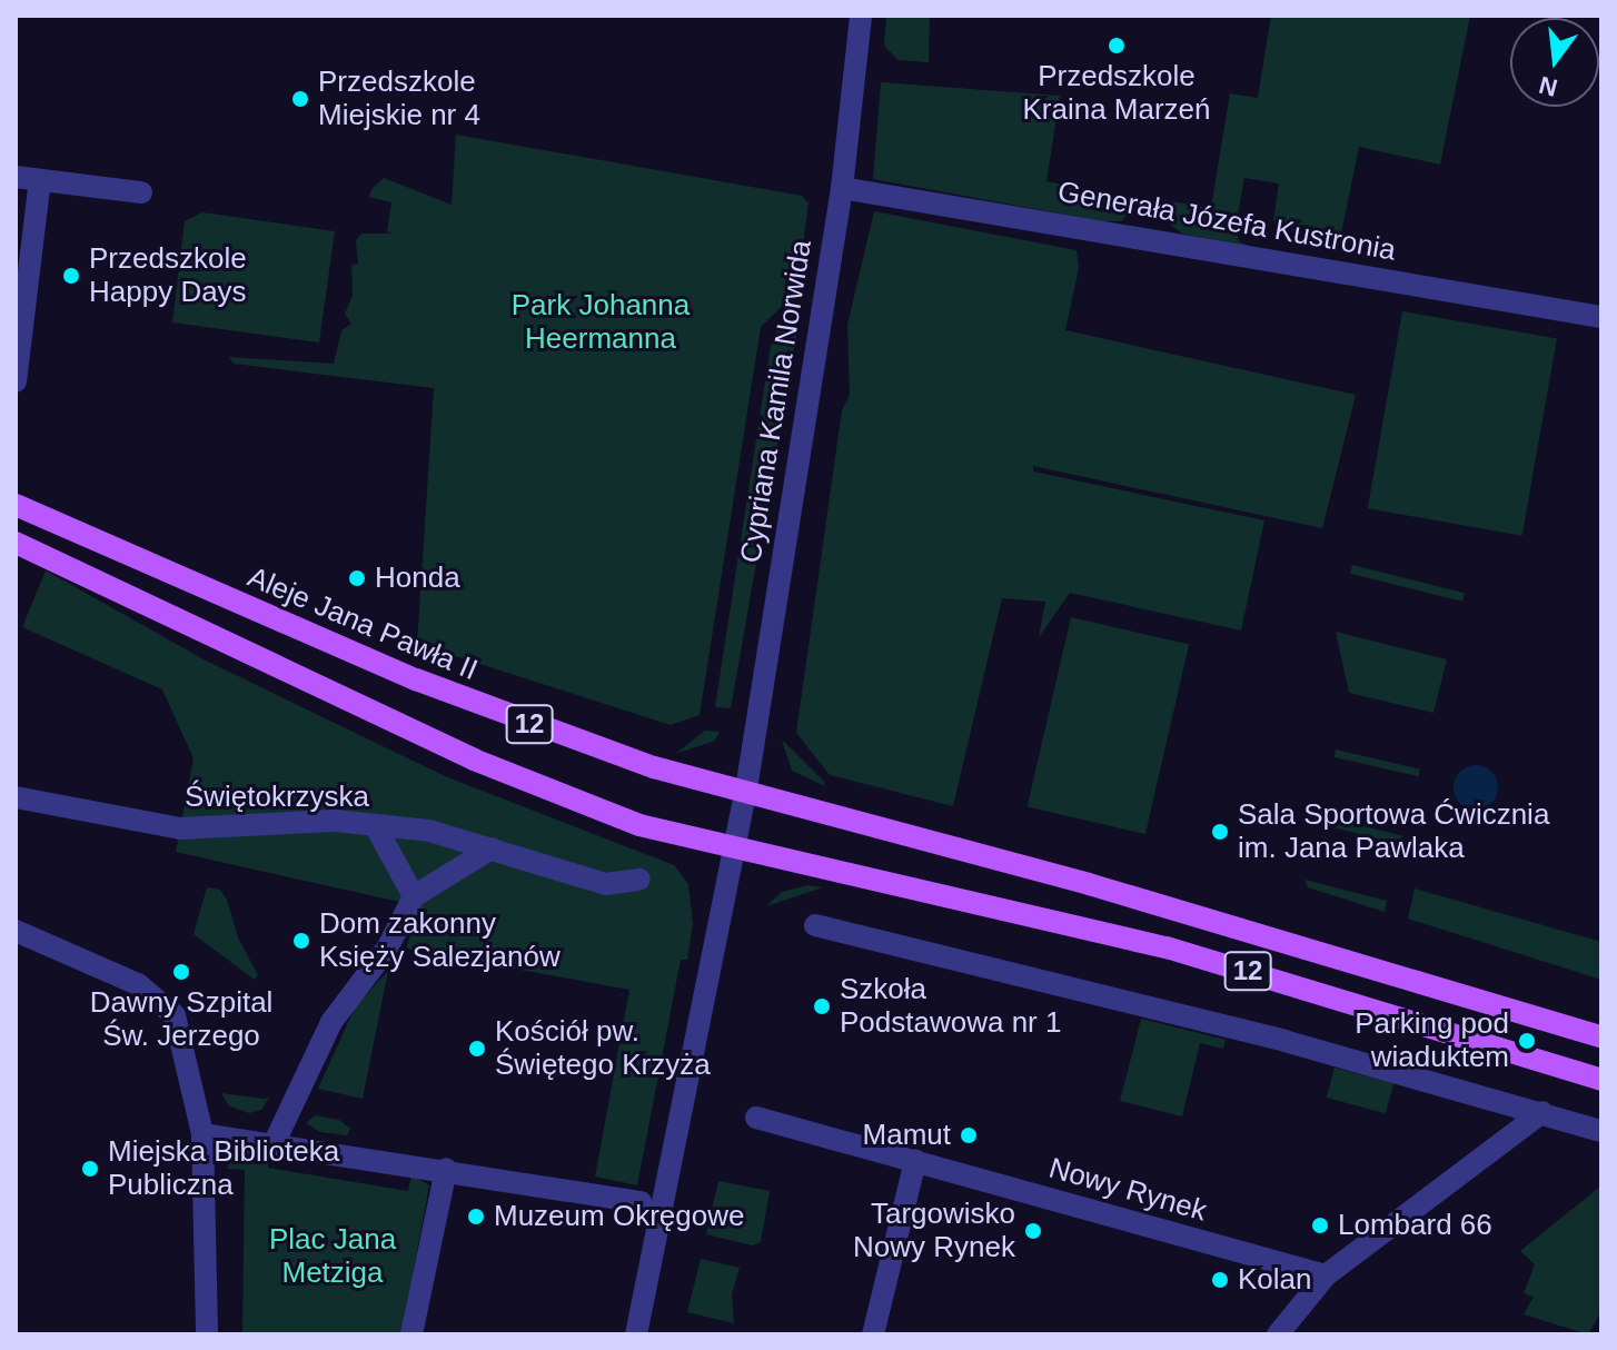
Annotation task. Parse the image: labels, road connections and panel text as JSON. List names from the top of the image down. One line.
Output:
{"streets":{"main road":["Aleje Jana Pawła II","12"],"street":["Generała Józefa Kustronia","Cypriana Kamila Norwida","Świętokrzyska","Nowy Rynek"]},"crossings":[["Generała Józefa Kustronia","Cypriana Kamila Norwida"],["Cypriana Kamila Norwida","Aleje Jana Pawła II"],["Cypriana Kamila Norwida","12"],["Aleje Jana Pawła II","12"]],"parks":["Park Johanna Heermanna","Plac Jana Metziga"],"places":["Przedszkole Kraina Marzeń","Przedszkole Miejskie nr 4","Przedszkole Happy Days","Honda","Sala Sportowa Ćwicznia im. Jana Pawlaka","Dom zakonny Księży Salezjanów","Dawny Szpital Św. Jerzego","Szkoła Podstawowa nr 1","Parking pod wiaduktem","Kościół pw. Świętego Krzyża","Mamut","Miejska Biblioteka Publiczna","Muzeum Okręgowe","Lombard 66","Targowisko Nowy Rynek","Kolan"],"north":"bottom"}
